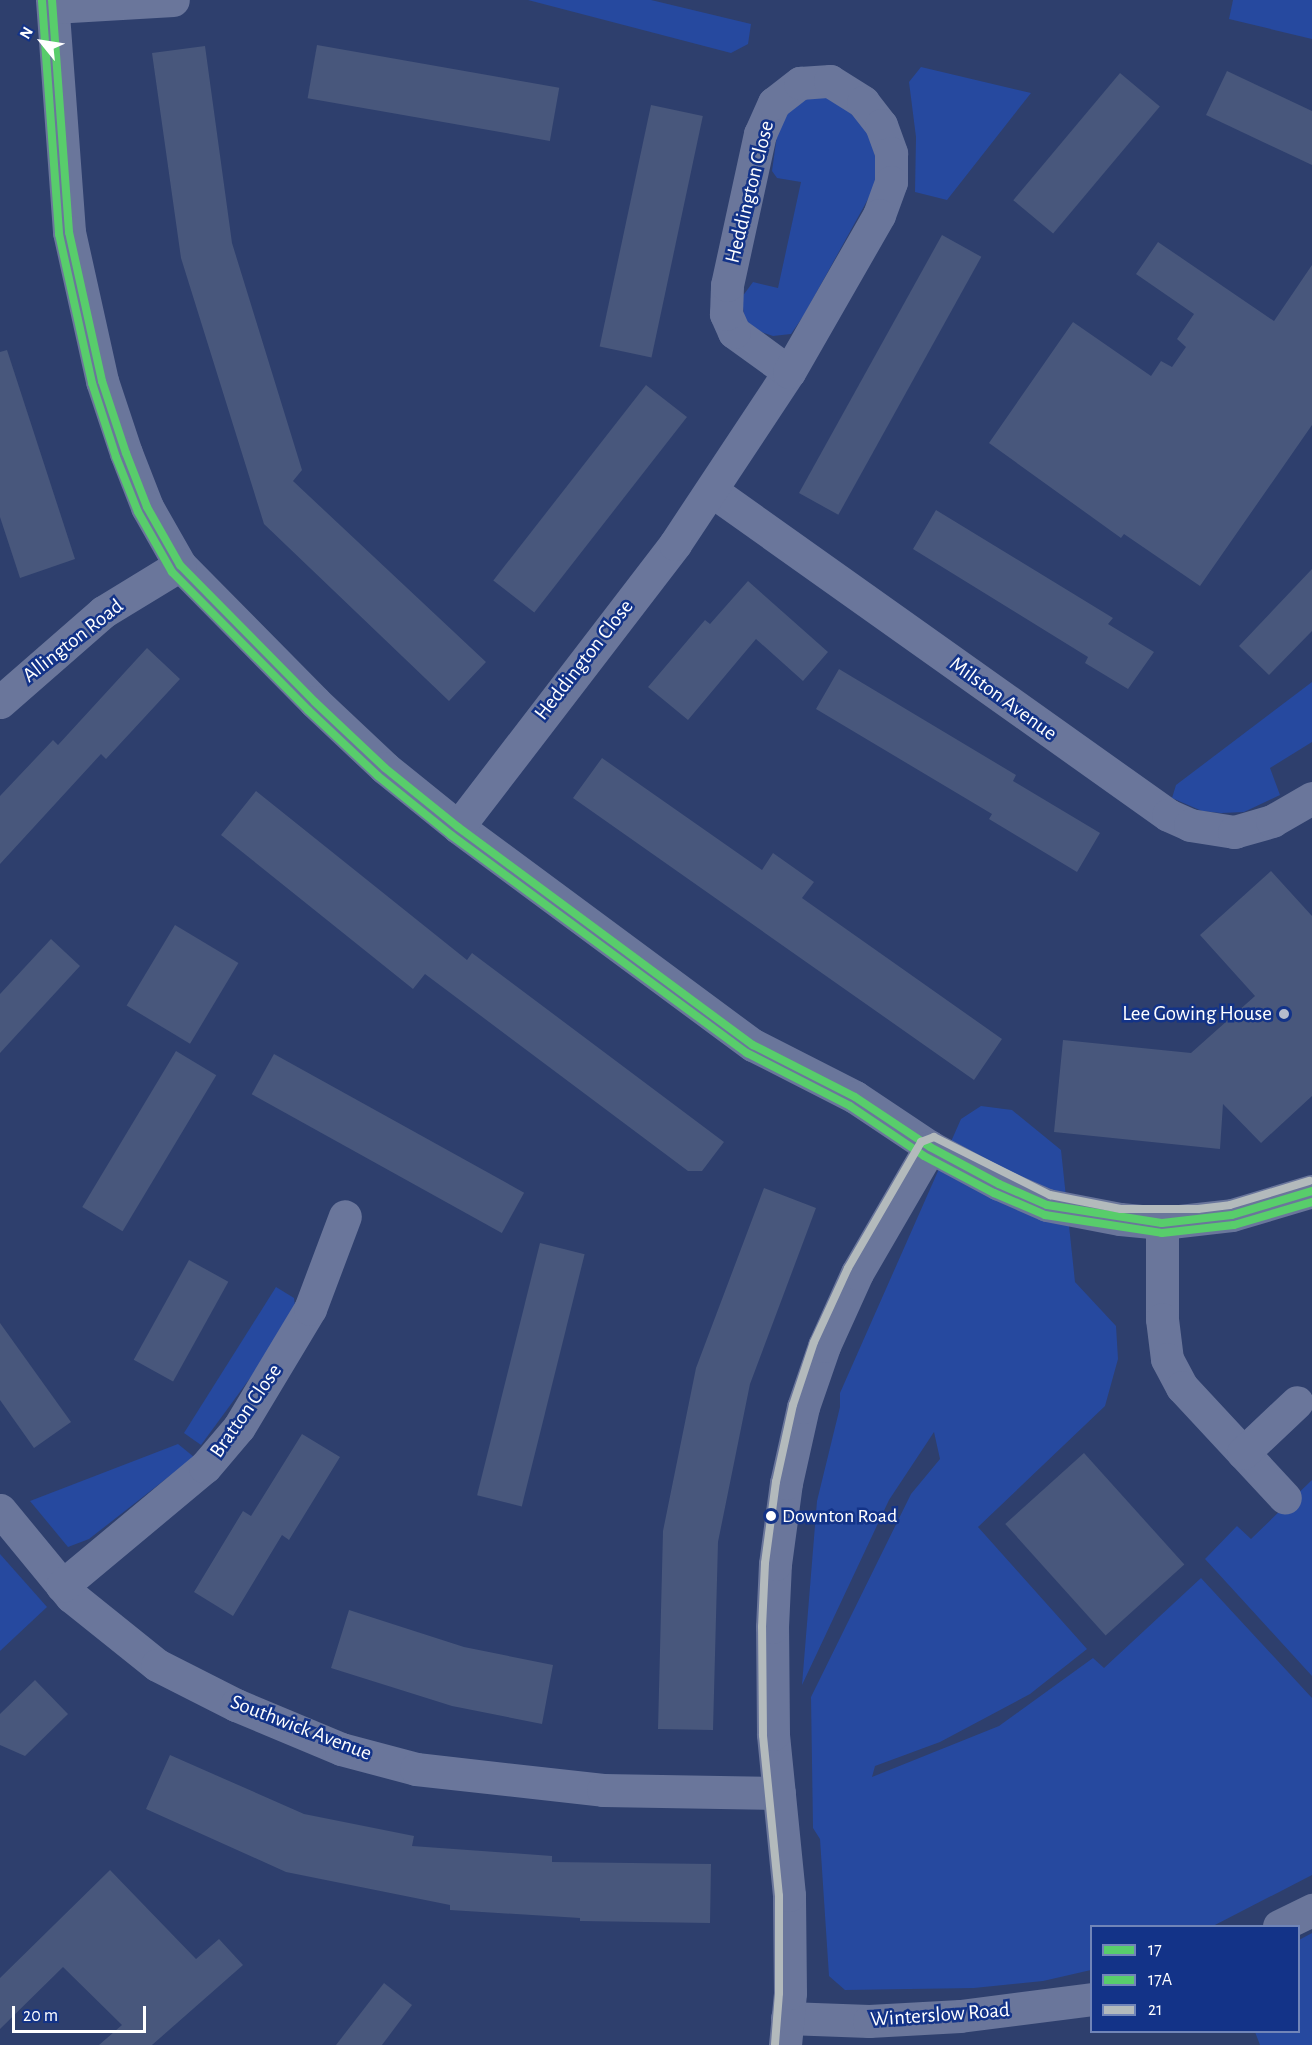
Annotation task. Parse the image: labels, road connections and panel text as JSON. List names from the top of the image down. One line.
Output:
{"streets":{"street":["Heddington Close","Allington Road","Milston Avenue","Bratton Close","Southwick Avenue","Winterslow Road"]},"crossings":[["Heddington Close","Milston Avenue"],["Bratton Close","Southwick Avenue"]],"places":["Lee Gowing House","Downton Road"],"lines":["transit line 17","transit line 17A","transit line 21"],"legend":["17","17A","21"],"scale_bar":"20 m","north":"top left"}
